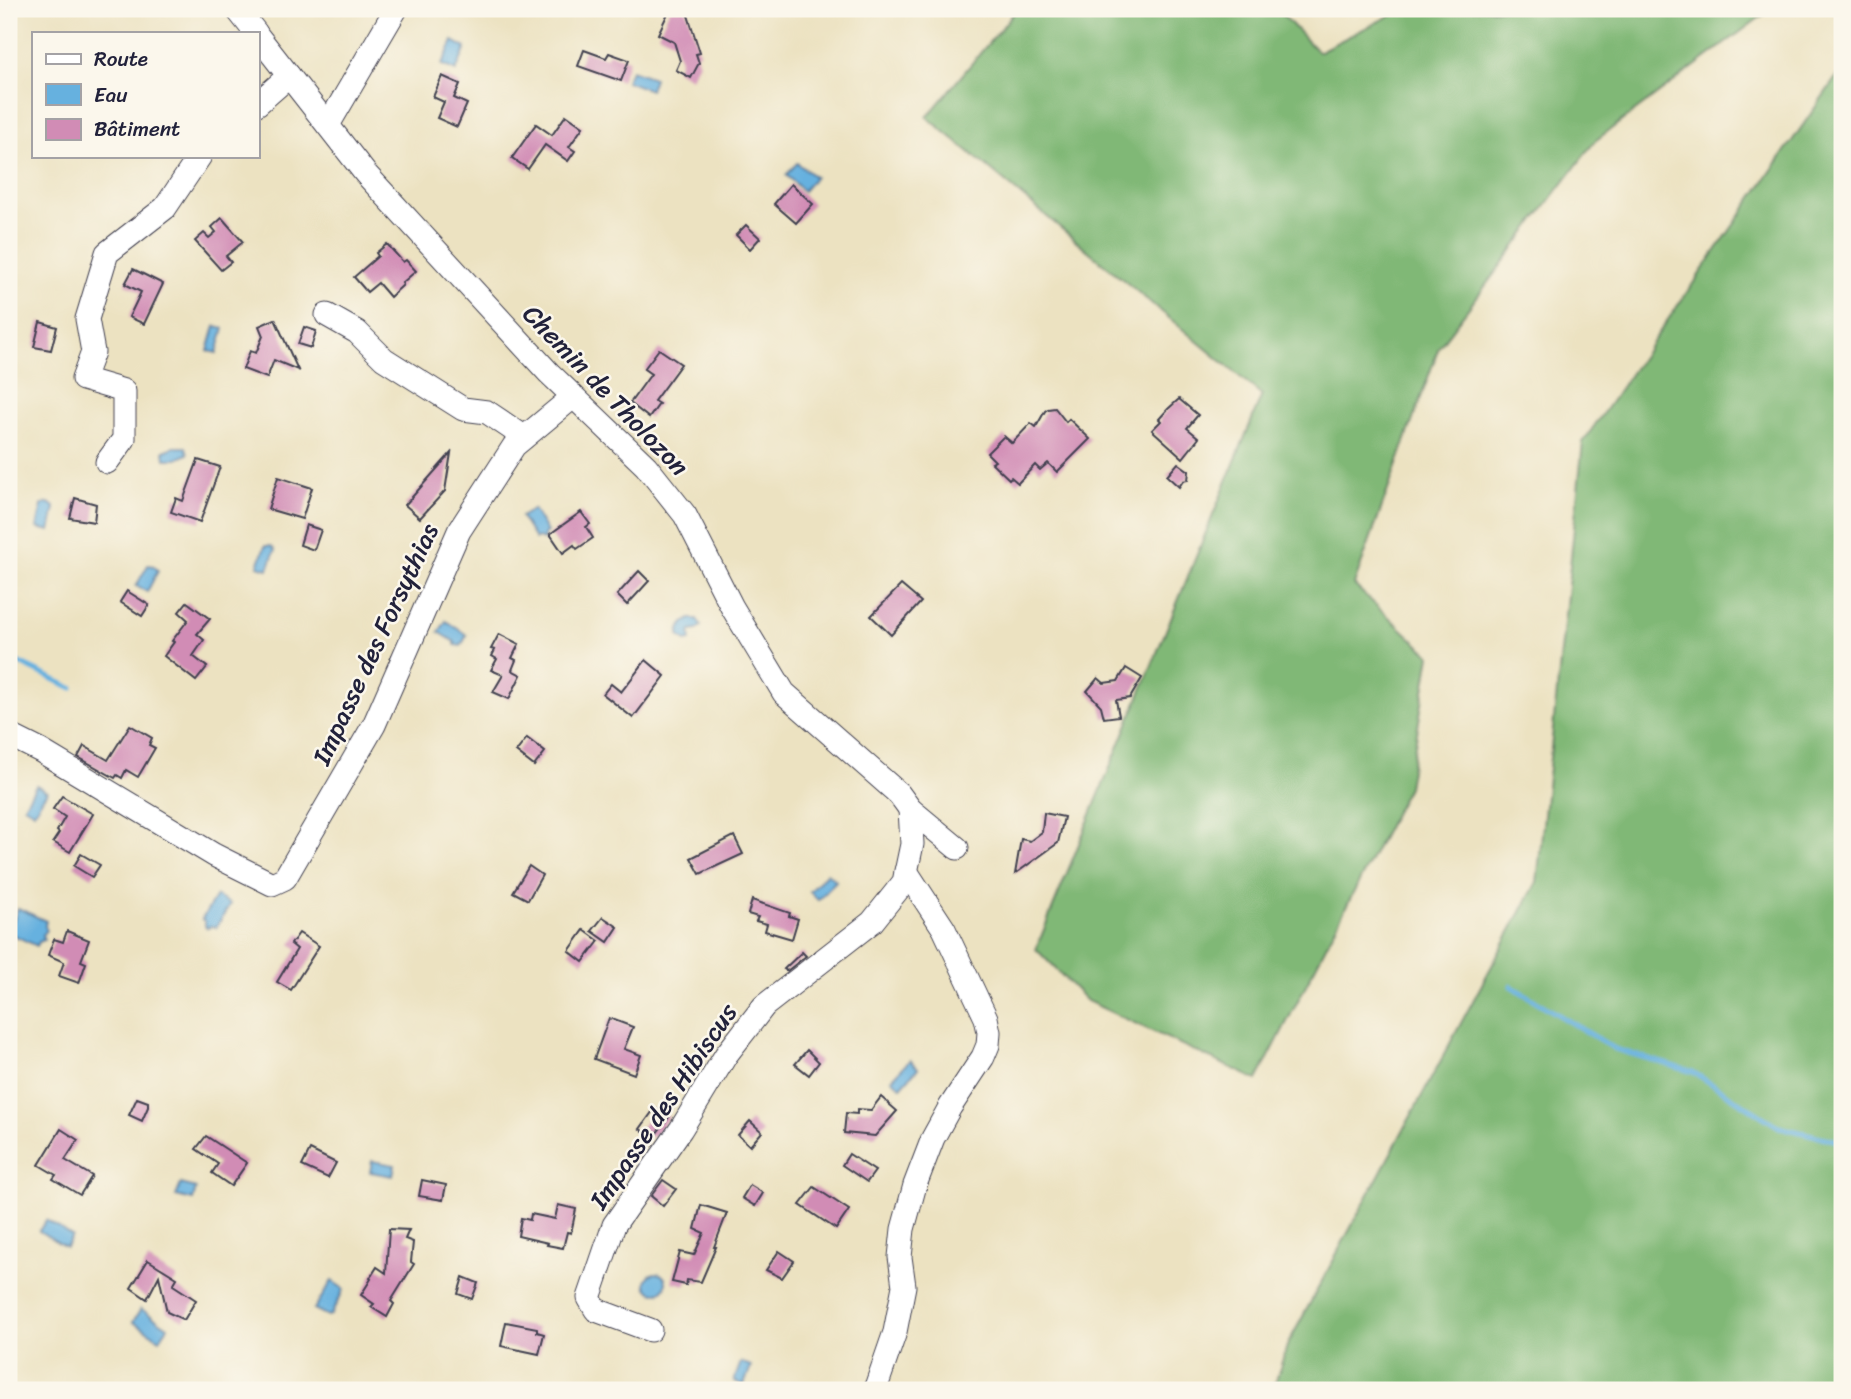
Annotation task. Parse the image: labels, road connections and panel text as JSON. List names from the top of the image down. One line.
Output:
{"streets":{"street":["Chemin de Tholozon","Impasse des Forsythias","Impasse des Hibiscus"]},"crossings":[["Chemin de Tholozon","Impasse des Forsythias"],["Chemin de Tholozon","Impasse des Hibiscus"]],"legend":["Route","Eau","Bâtiment"]}
